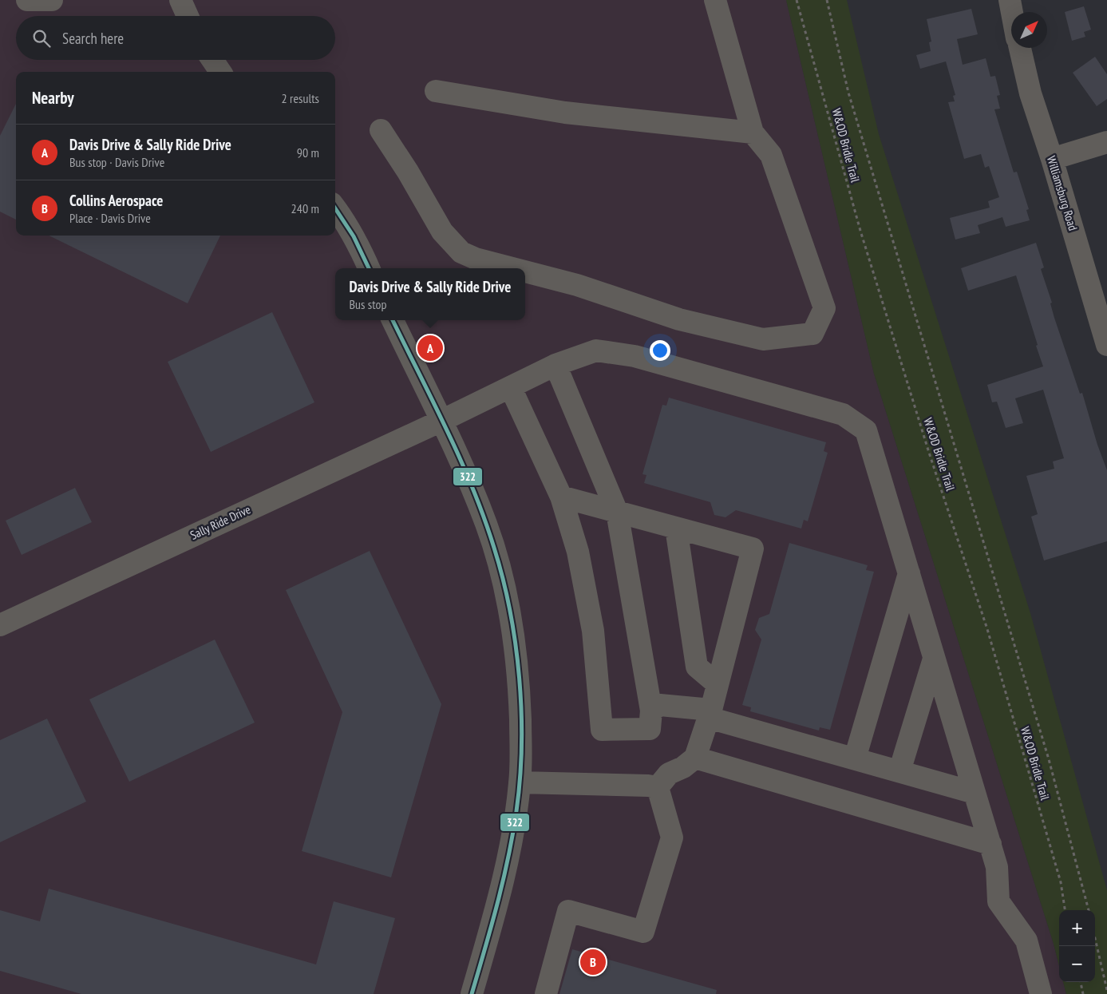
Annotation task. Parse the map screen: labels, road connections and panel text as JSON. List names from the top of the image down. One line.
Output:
{"streets":{"street":["Williamsburg Road","Sally Ride Drive"],"path":["W&OD Bridle Trail"]},"lines":["transit line 322"],"north":"top right","page":{"search":"Search here","heading":["Nearby","2 results"],"list":[{"mark":"A","name":"Davis Drive & Sally Ride Drive","note":"Bus stop · Davis Drive","value":"90 m"},{"mark":"B","name":"Collins Aerospace","note":"Place · Davis Drive","value":"240 m"}],"popup":["Davis Drive & Sally Ride Drive","Bus stop"],"pins":["A","B"],"map_buttons":["+","−"]}}
